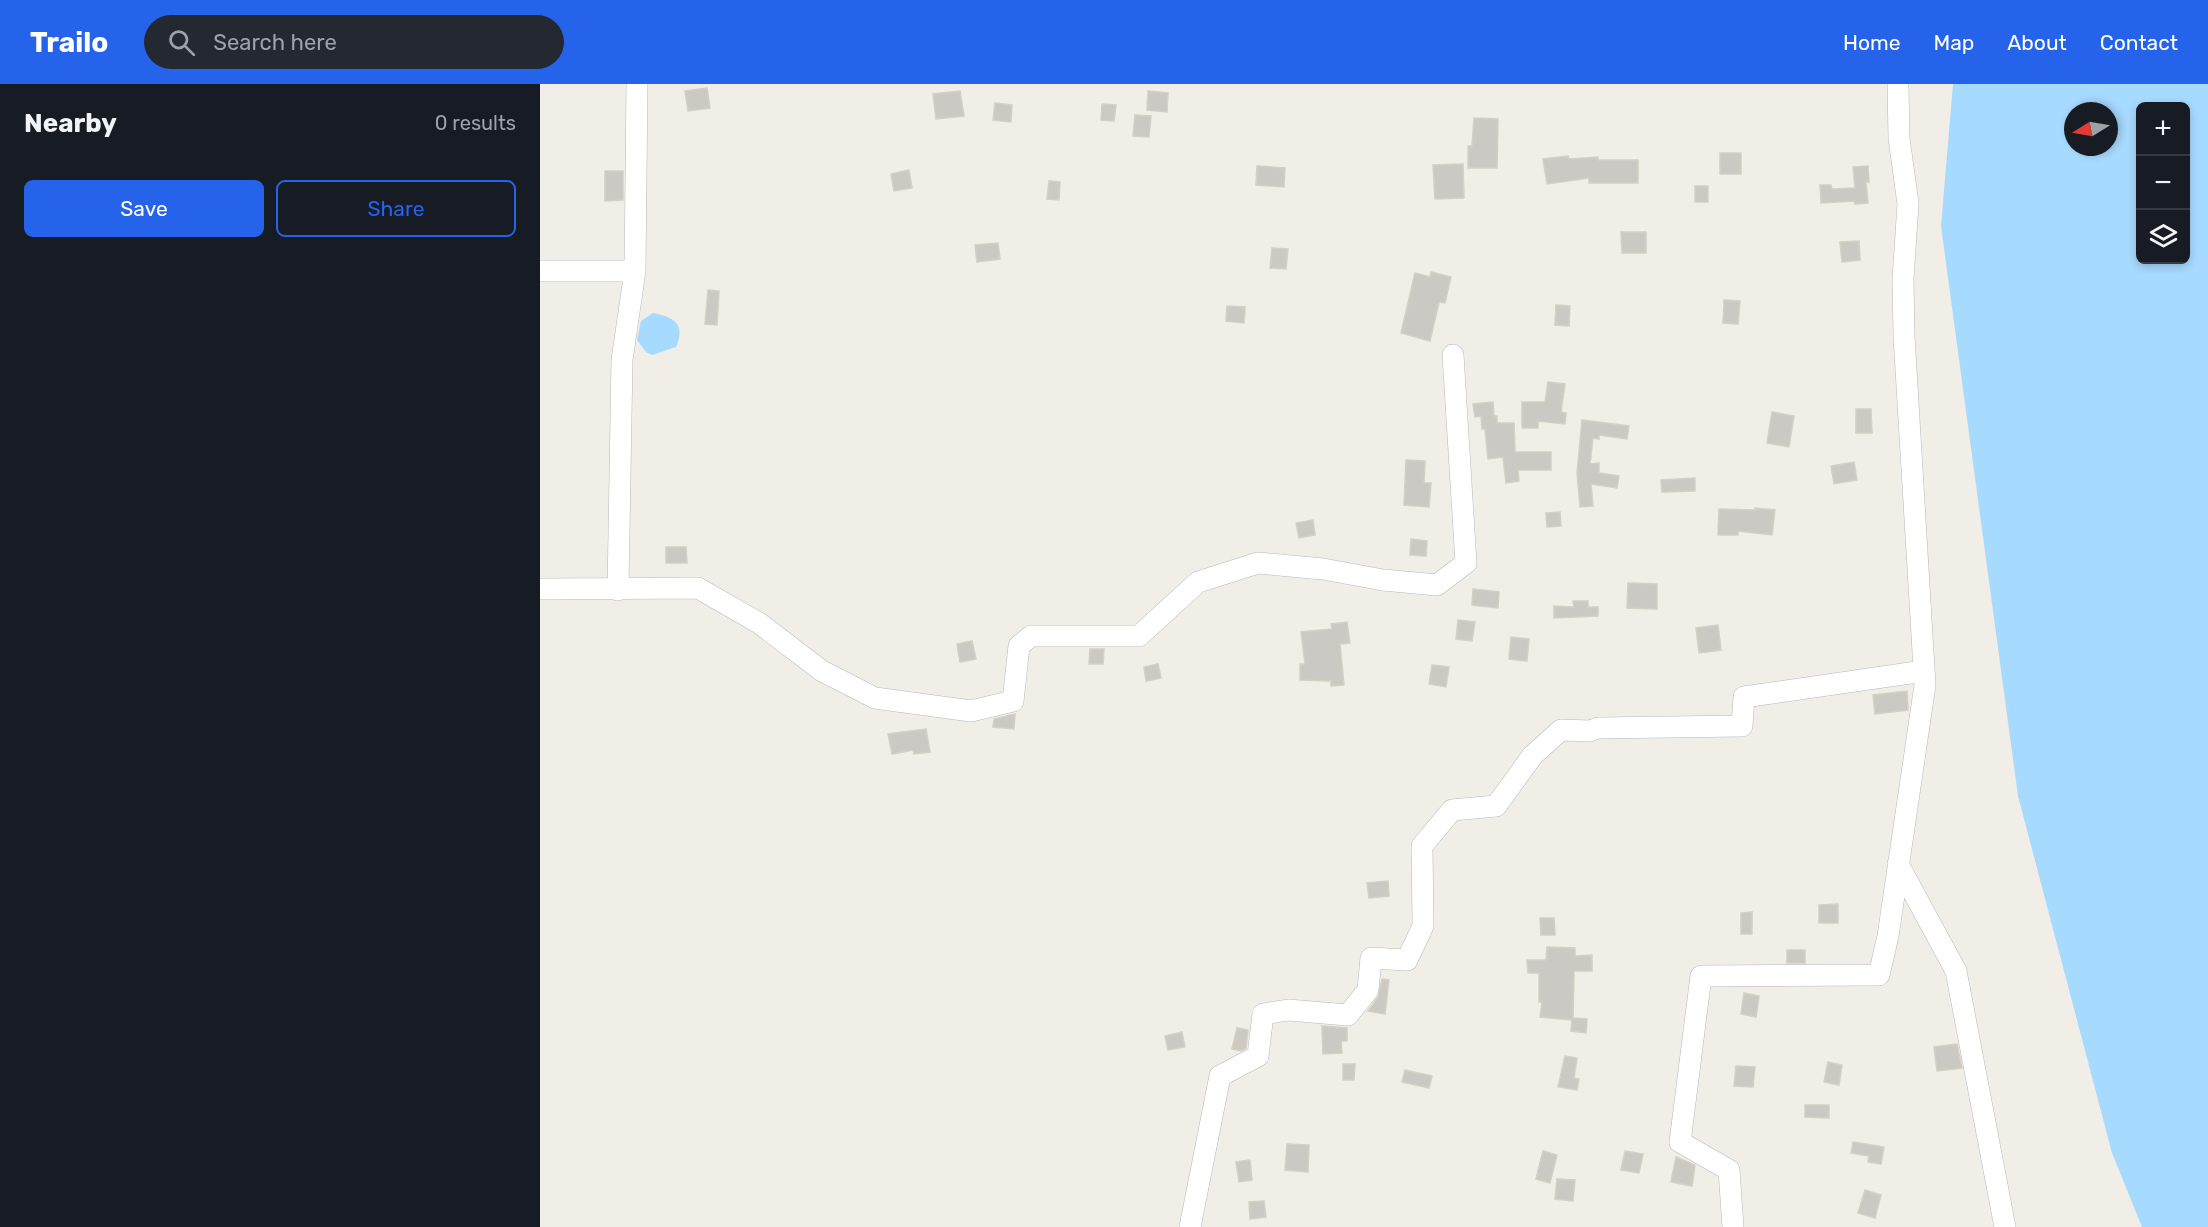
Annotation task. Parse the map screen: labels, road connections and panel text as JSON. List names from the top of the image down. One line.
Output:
{"north":"left","page":{"header":"Trailo","search":"Search here","nav":["Home","Map","About","Contact"],"heading":["Nearby","0 results"],"map_buttons":["+","−"],"buttons":["Save","Share"]}}
